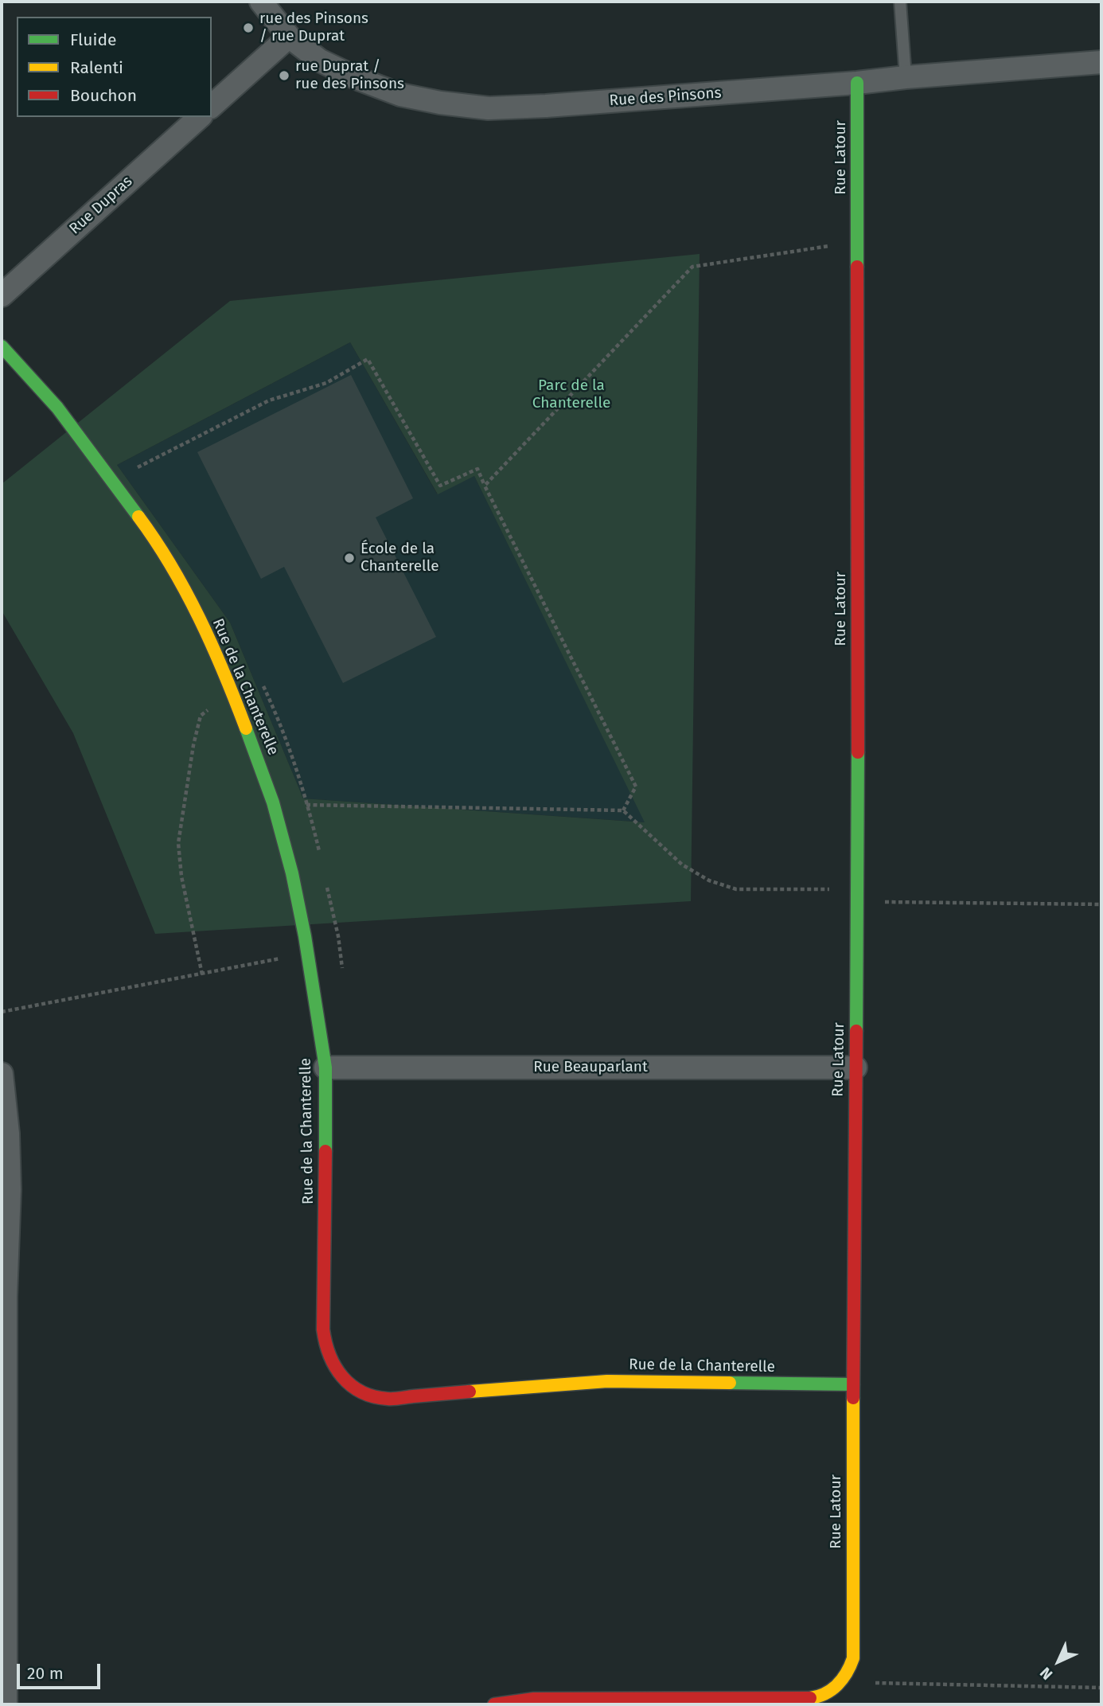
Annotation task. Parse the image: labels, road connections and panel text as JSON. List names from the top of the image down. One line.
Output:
{"streets":{"street":["Rue des Pinsons","Rue Latour","Rue Dupras","Rue de la Chanterelle","Rue Beauparlant"]},"crossings":[["Rue des Pinsons","Rue Latour"],["Rue Latour","Rue de la Chanterelle"],["Rue Latour","Rue Beauparlant"],["Rue de la Chanterelle","Rue Beauparlant"]],"parks":["Parc de la Chanterelle"],"places":["rue des Pinsons / rue Duprat","rue Duprat / rue des Pinsons","École de la Chanterelle"],"legend":["Fluide","Ralenti","Bouchon"],"scale_bar":"20 m","north":"bottom left"}
